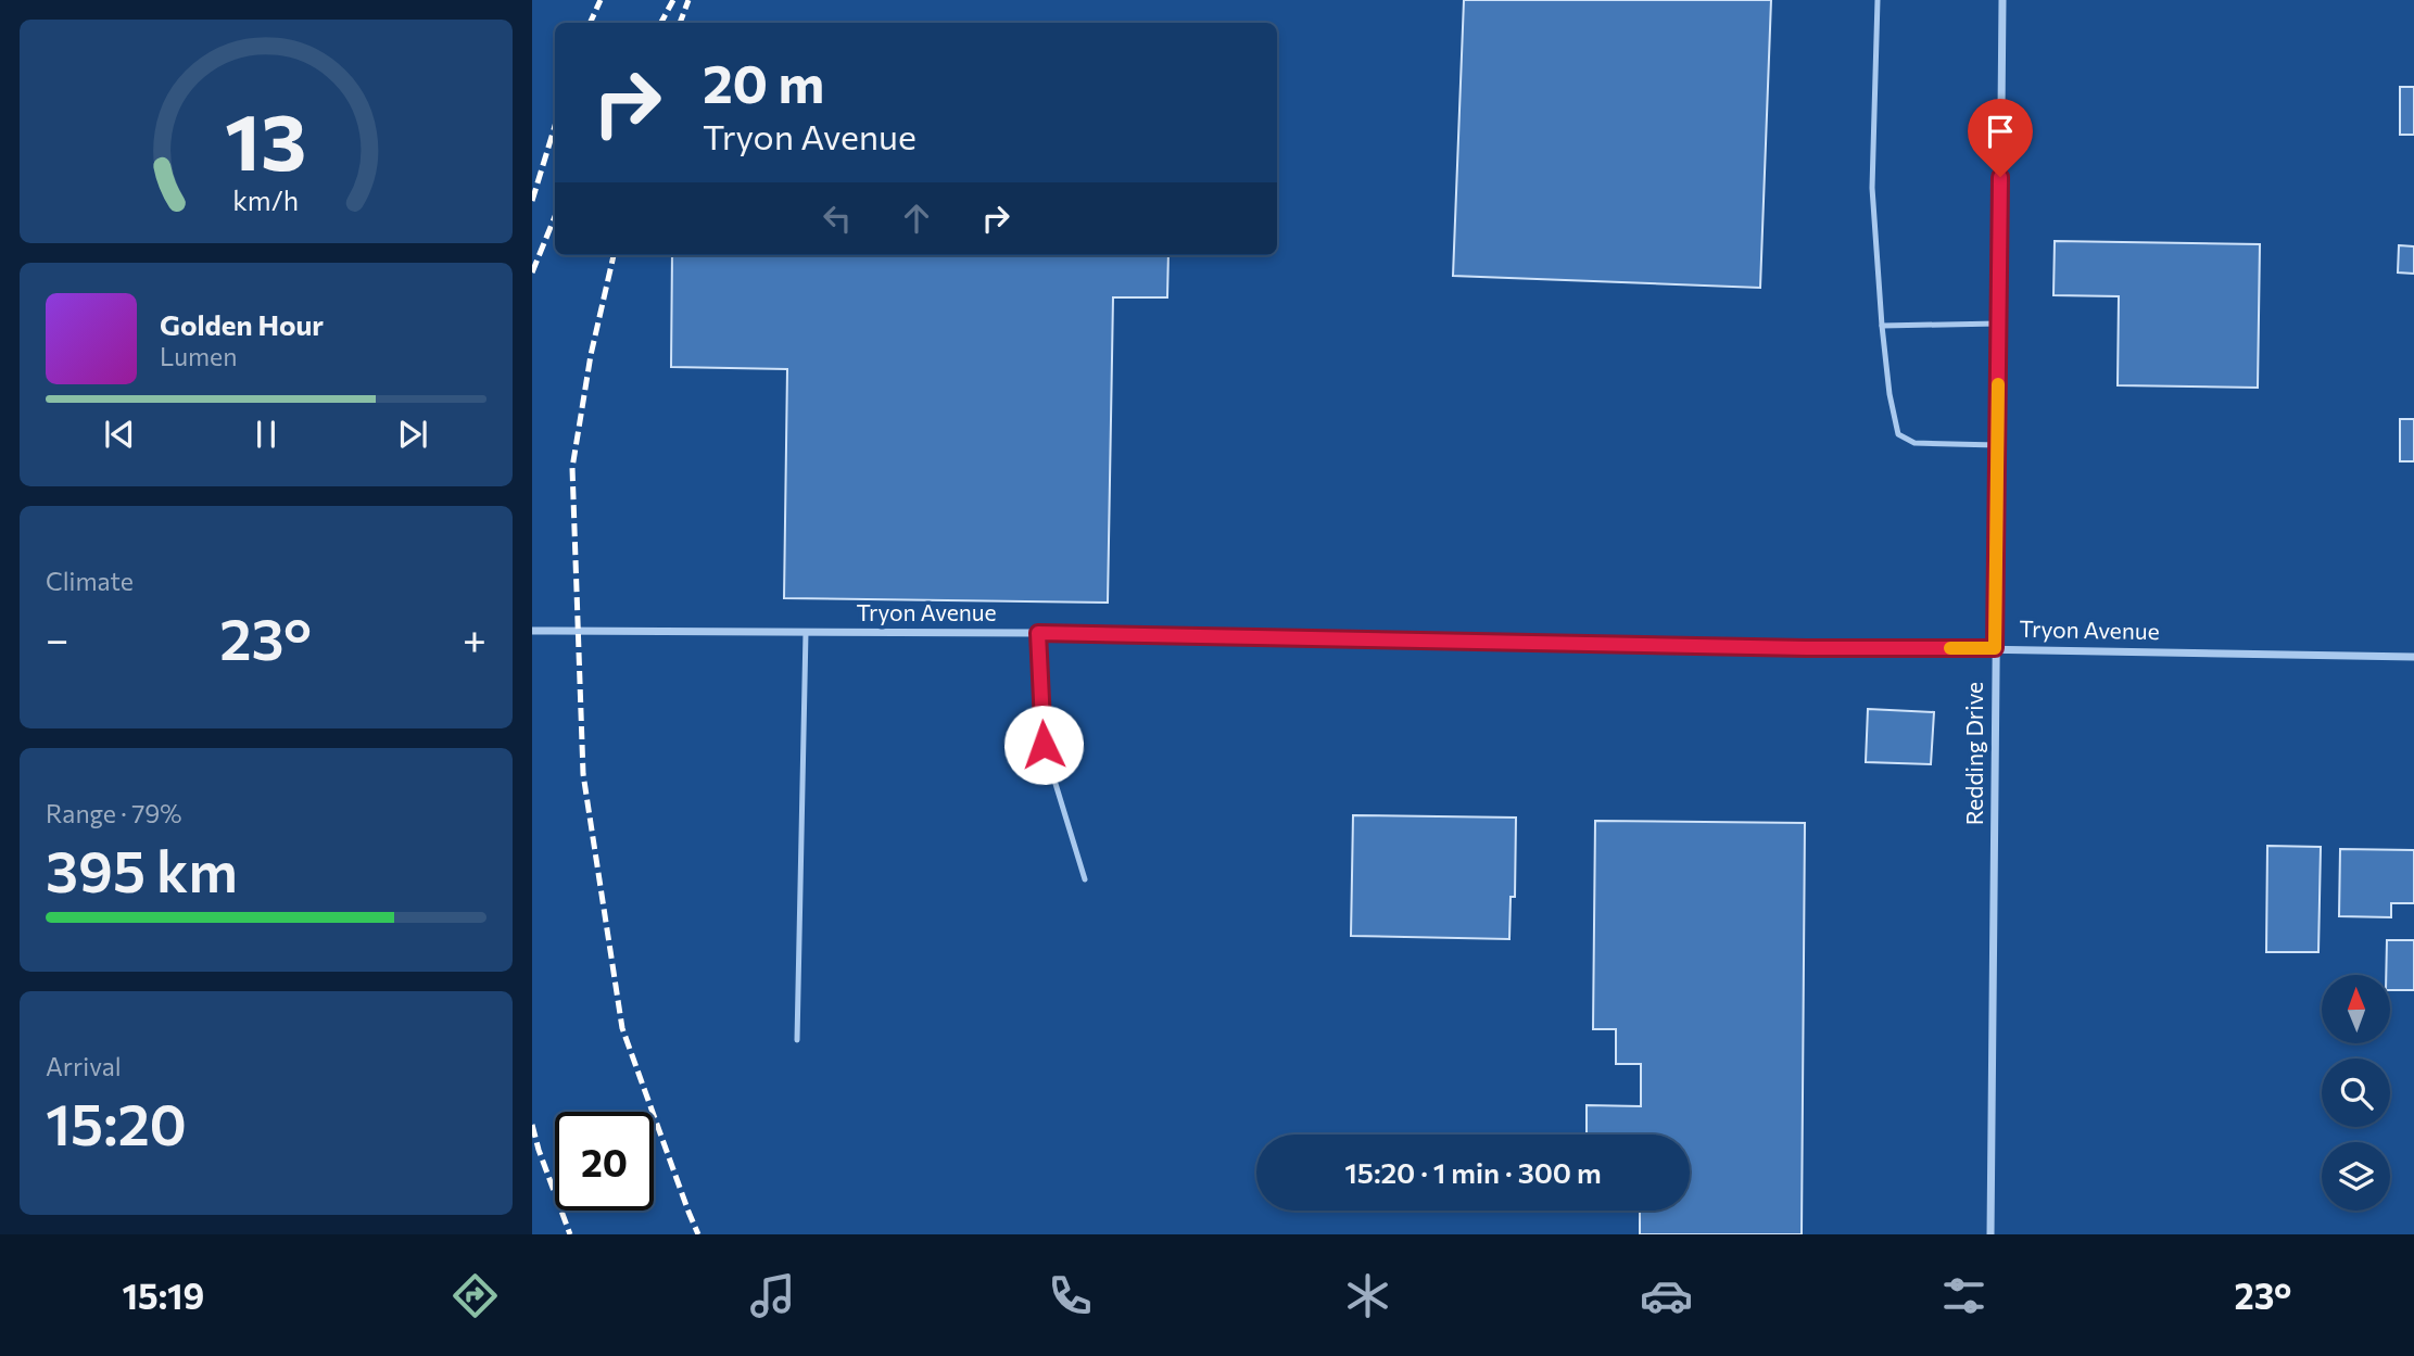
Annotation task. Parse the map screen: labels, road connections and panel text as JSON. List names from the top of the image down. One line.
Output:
{"streets":{"street":["Tryon Avenue","Redding Drive"]},"crossings":[["Tryon Avenue","Redding Drive"]],"north":"top","page":{"turn":["20 m","Tryon Avenue"],"song":["Golden Hour","Lumen"],"tile":["Climate",["Range · 79%","395 km"],["Arrival","15:20"]],"heat":["−","23°","+"],"limit":"20","trip":"15:20 · 1 min · 300 m","tabs":["15:19","23°"],"gauge":["13","km/h"]}}
